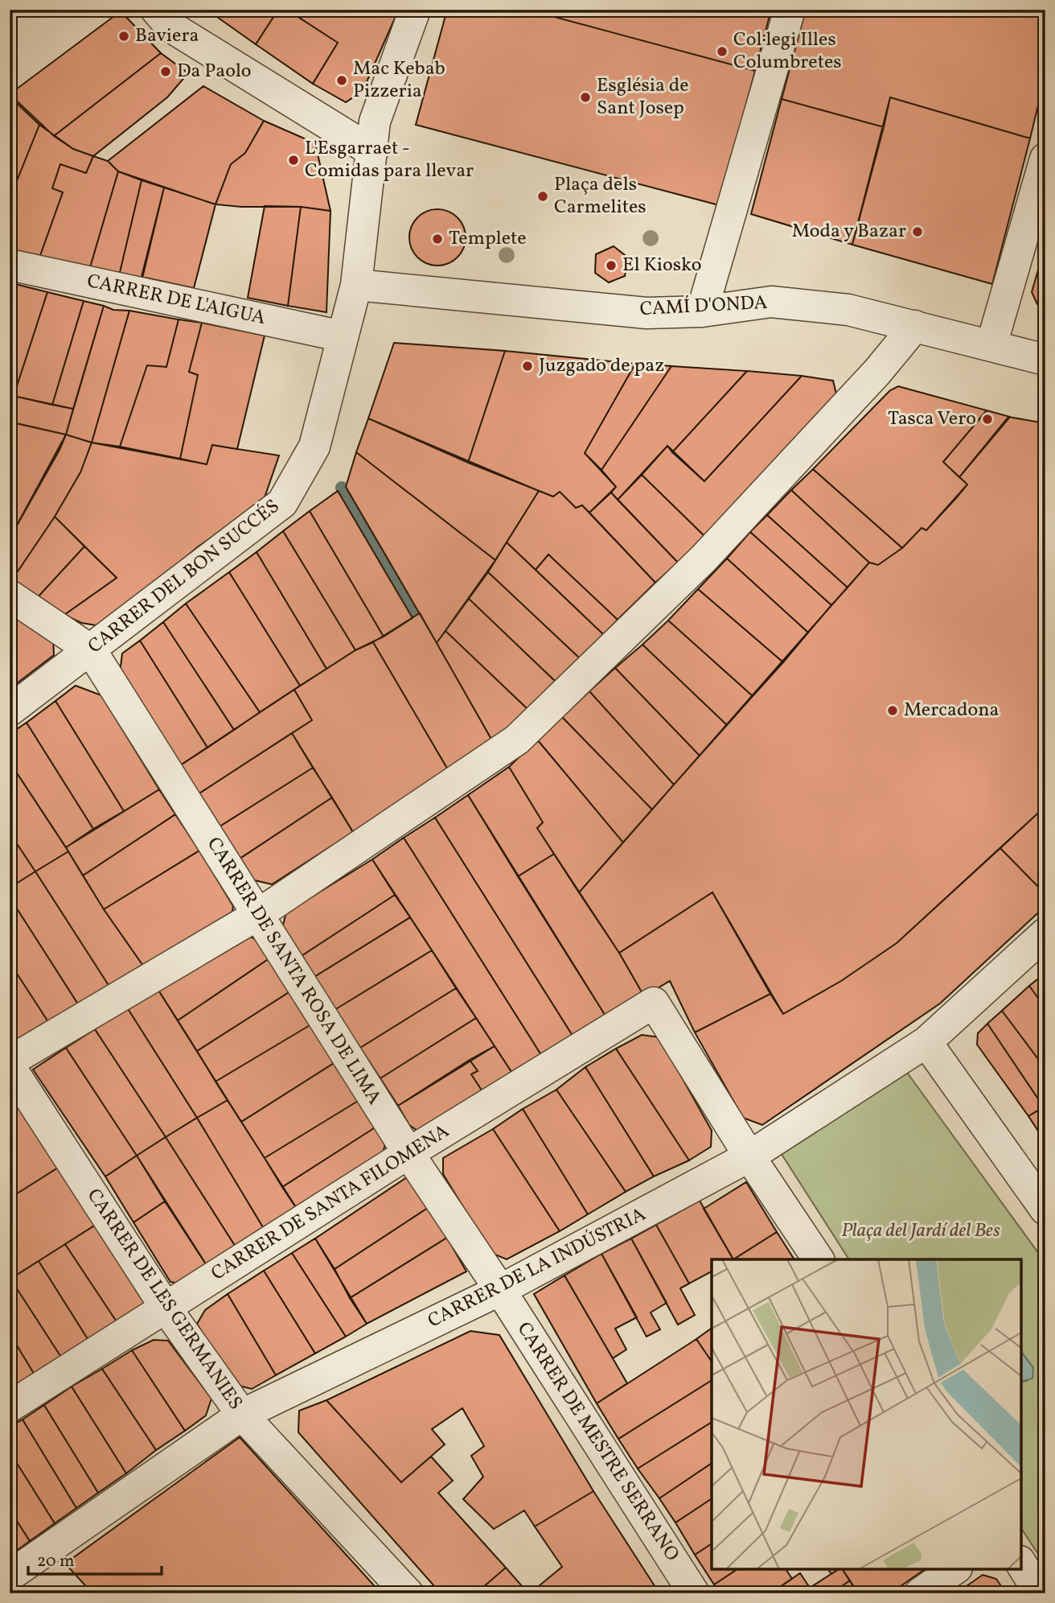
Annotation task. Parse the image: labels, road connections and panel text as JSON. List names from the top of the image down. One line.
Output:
{"streets":{"street":["CARRER DE L'AIGUA","CAMÍ D'ONDA","CARRER DEL BON SUCCÉS","CARRER DE SANTA ROSA DE LIMA","CARRER DE SANTA FILOMENA","CARRER DE LA INDÚSTRIA","CARRER DE LES GERMANIES","CARRER DE MESTRE SERRANO"]},"crossings":[["CARRER DE L'AIGUA","CARRER DEL BON SUCCÉS"],["CAMÍ D'ONDA","CARRER DEL BON SUCCÉS"],["CARRER DEL BON SUCCÉS","CARRER DE SANTA ROSA DE LIMA"],["CARRER DE SANTA ROSA DE LIMA","CARRER DE SANTA FILOMENA"],["CARRER DE SANTA ROSA DE LIMA","CARRER DE LA INDÚSTRIA"],["CARRER DE SANTA ROSA DE LIMA","CARRER DE MESTRE SERRANO"],["CARRER DE SANTA FILOMENA","CARRER DE LA INDÚSTRIA"],["CARRER DE SANTA FILOMENA","CARRER DE LES GERMANIES"],["CARRER DE LA INDÚSTRIA","CARRER DE LES GERMANIES"],["CARRER DE LA INDÚSTRIA","CARRER DE MESTRE SERRANO"]],"parks":["Plaça del Jardí del Bes"],"places":["Baviera","Col·legi Illes Columbretes","Da Paolo","Mac Kebab Pizzeria","Església de Sant Josep","L'Esgarraet - Comidas para llevar","Plaça dels Carmelites","Moda y Bazar","Templete","El Kiosko","Juzgado de paz","Tasca Vero","Mercadona"],"scale_bar":"20 m"}
